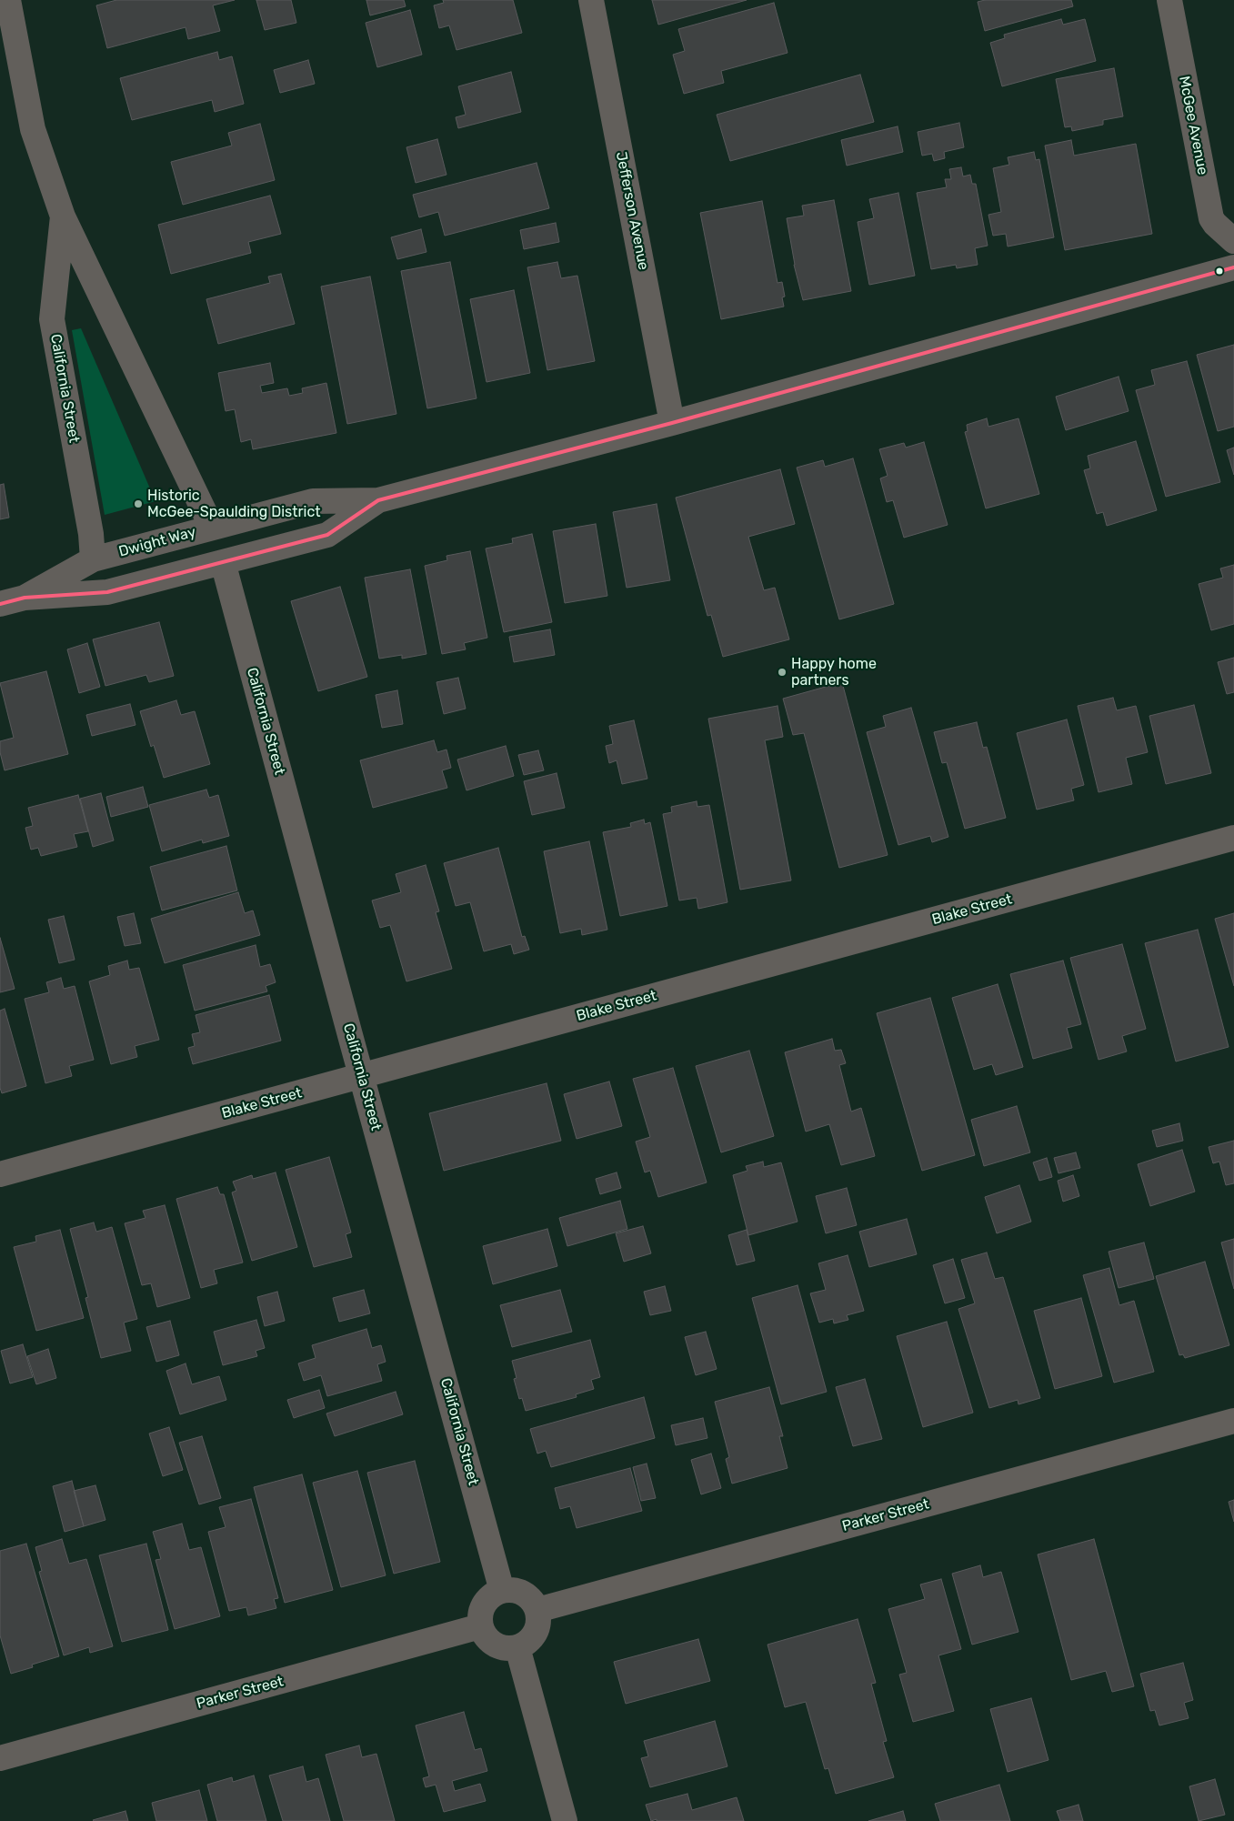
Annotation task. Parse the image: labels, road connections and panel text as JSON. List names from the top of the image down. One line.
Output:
{"streets":{"street":["McGee Avenue","Jefferson Avenue","California Street","Dwight Way","Blake Street","Parker Street"]},"crossings":[["Jefferson Avenue","Dwight Way"],["California Street","Dwight Way"],["California Street","Blake Street"],["California Street","Parker Street"]],"places":["Historic McGee-Spaulding District","Happy home partners"]}
